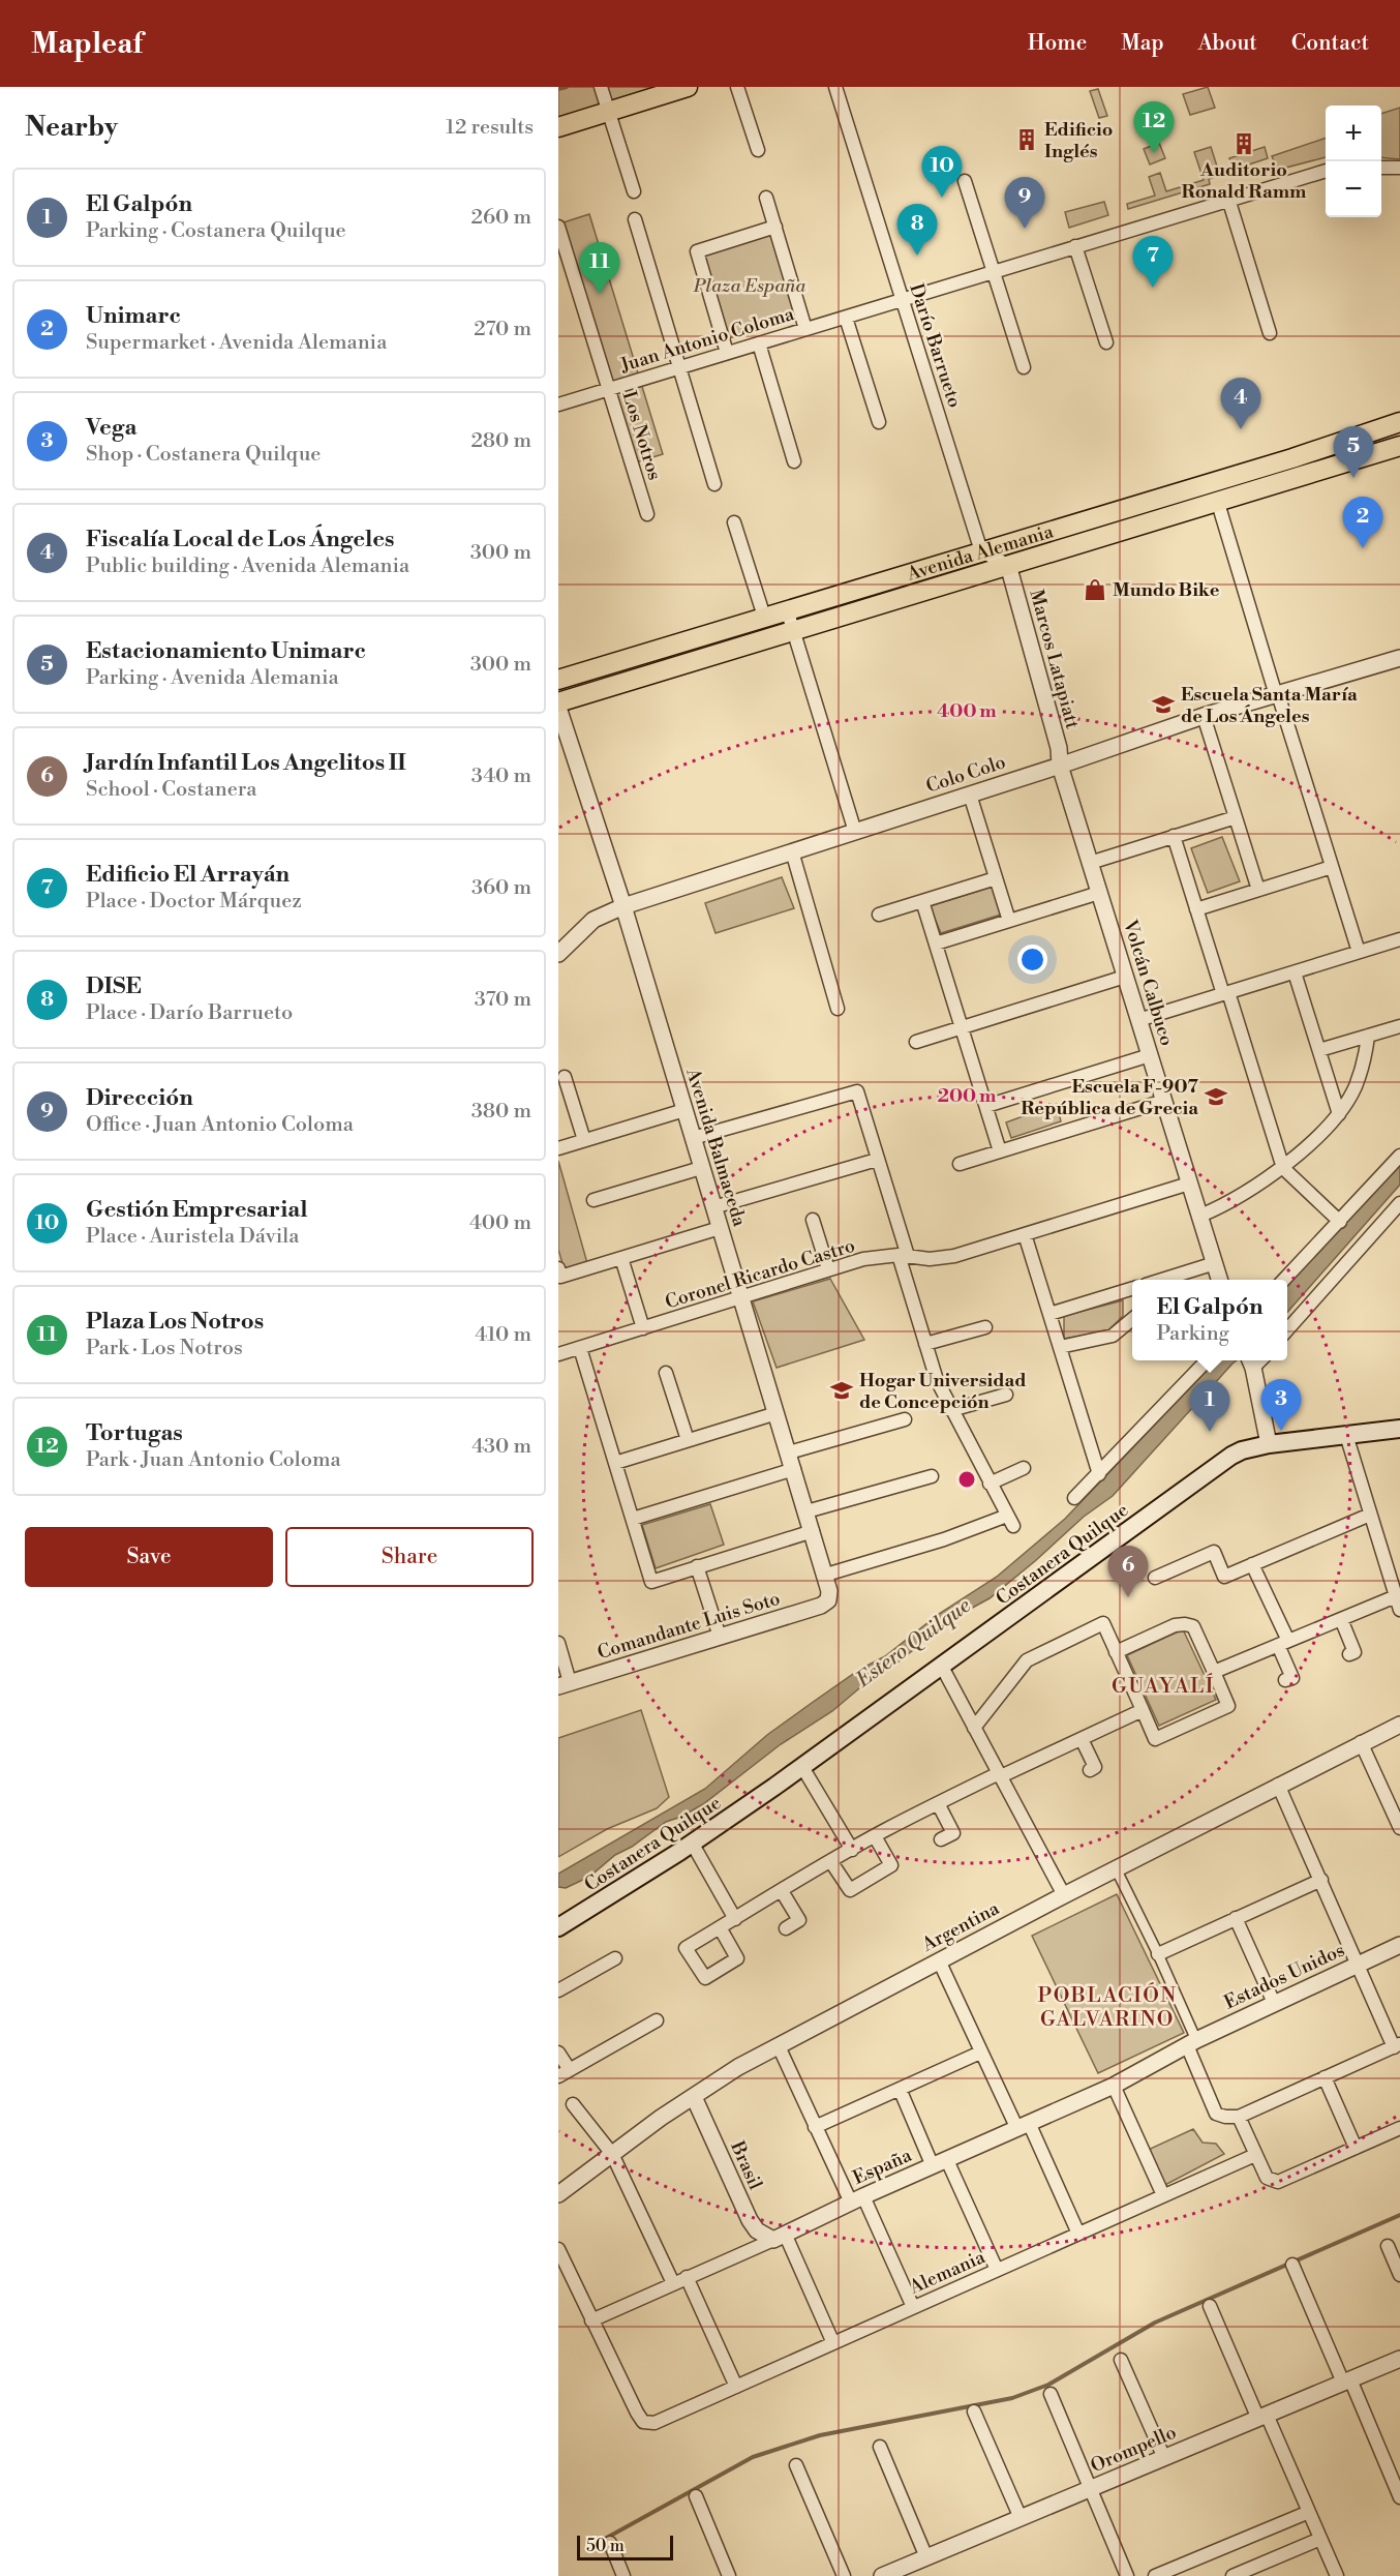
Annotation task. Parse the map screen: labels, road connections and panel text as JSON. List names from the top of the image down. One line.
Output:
{"streets":{"main road":["Avenida Alemania","Costanera Quilque"],"street":["Juan Antonio Coloma","Darío Barrueto","Los Notros","Marcos Latapiatt","Colo Colo","Volcán Calbuco","Avenida Balmaceda","Coronel Ricardo Castro","Comandante Luis Soto","Argentina","Estados Unidos","Brasil","España","Alemania","Orompello"]},"crossings":[["Juan Antonio Coloma","Darío Barrueto"],["Juan Antonio Coloma","Los Notros"],["Darío Barrueto","Avenida Alemania"],["Avenida Alemania","Marcos Latapiatt"],["Marcos Latapiatt","Colo Colo"],["Marcos Latapiatt","Volcán Calbuco"],["Colo Colo","Volcán Calbuco"],["Colo Colo","Avenida Balmaceda"],["Volcán Calbuco","Coronel Ricardo Castro"],["Avenida Balmaceda","Coronel Ricardo Castro"],["Avenida Balmaceda","Comandante Luis Soto"],["Argentina","Brasil"],["Estados Unidos","España"],["Brasil","España"],["España","Alemania"]],"districts":["GUAYALÍ","POBLACIÓN GALVARINO"],"water":["Estero Quilque"],"parks":["Plaza España"],"places":{"building":["Edificio Inglés","Auditorio Ronald Ramm"],"shop":["Mundo Bike"],"school or university":["Escuela Santa María de Los Ángeles","Escuela F-907 República de Grecia","Hogar Universidad de Concepción"]},"scale_bar":"50 m","page":{"header":"Mapleaf","nav":["Home","Map","About","Contact"],"heading":["Nearby","12 results"],"pins":["12","10","9","8","7","11","4","5","2","3","1","6"],"map_buttons":["+","−"],"list":[{"mark":"1","name":"El Galpón","note":"Parking · Costanera Quilque","value":"260 m"},{"mark":"2","name":"Unimarc","note":"Supermarket · Avenida Alemania","value":"270 m"},{"mark":"3","name":"Vega","note":"Shop · Costanera Quilque","value":"280 m"},{"mark":"4","name":"Fiscalía Local de Los Ángeles","note":"Public building · Avenida Alemania","value":"300 m"},{"mark":"5","name":"Estacionamiento Unimarc","note":"Parking · Avenida Alemania","value":"300 m"},{"mark":"6","name":"Jardín Infantil Los Angelitos II","note":"School · Costanera","value":"340 m"},{"mark":"7","name":"Edificio El Arrayán","note":"Place · Doctor Márquez","value":"360 m"},{"mark":"8","name":"DISE","note":"Place · Darío Barrueto","value":"370 m"},{"mark":"9","name":"Dirección","note":"Office · Juan Antonio Coloma","value":"380 m"},{"mark":"10","name":"Gestión Empresarial","note":"Place · Auristela Dávila","value":"400 m"},{"mark":"11","name":"Plaza Los Notros","note":"Park · Los Notros","value":"410 m"},{"mark":"12","name":"Tortugas","note":"Park · Juan Antonio Coloma","value":"430 m"}],"popup":["El Galpón","Parking"],"buttons":["Save","Share"],"scale":"50 m"},"rings":["400 m","200 m"]}
